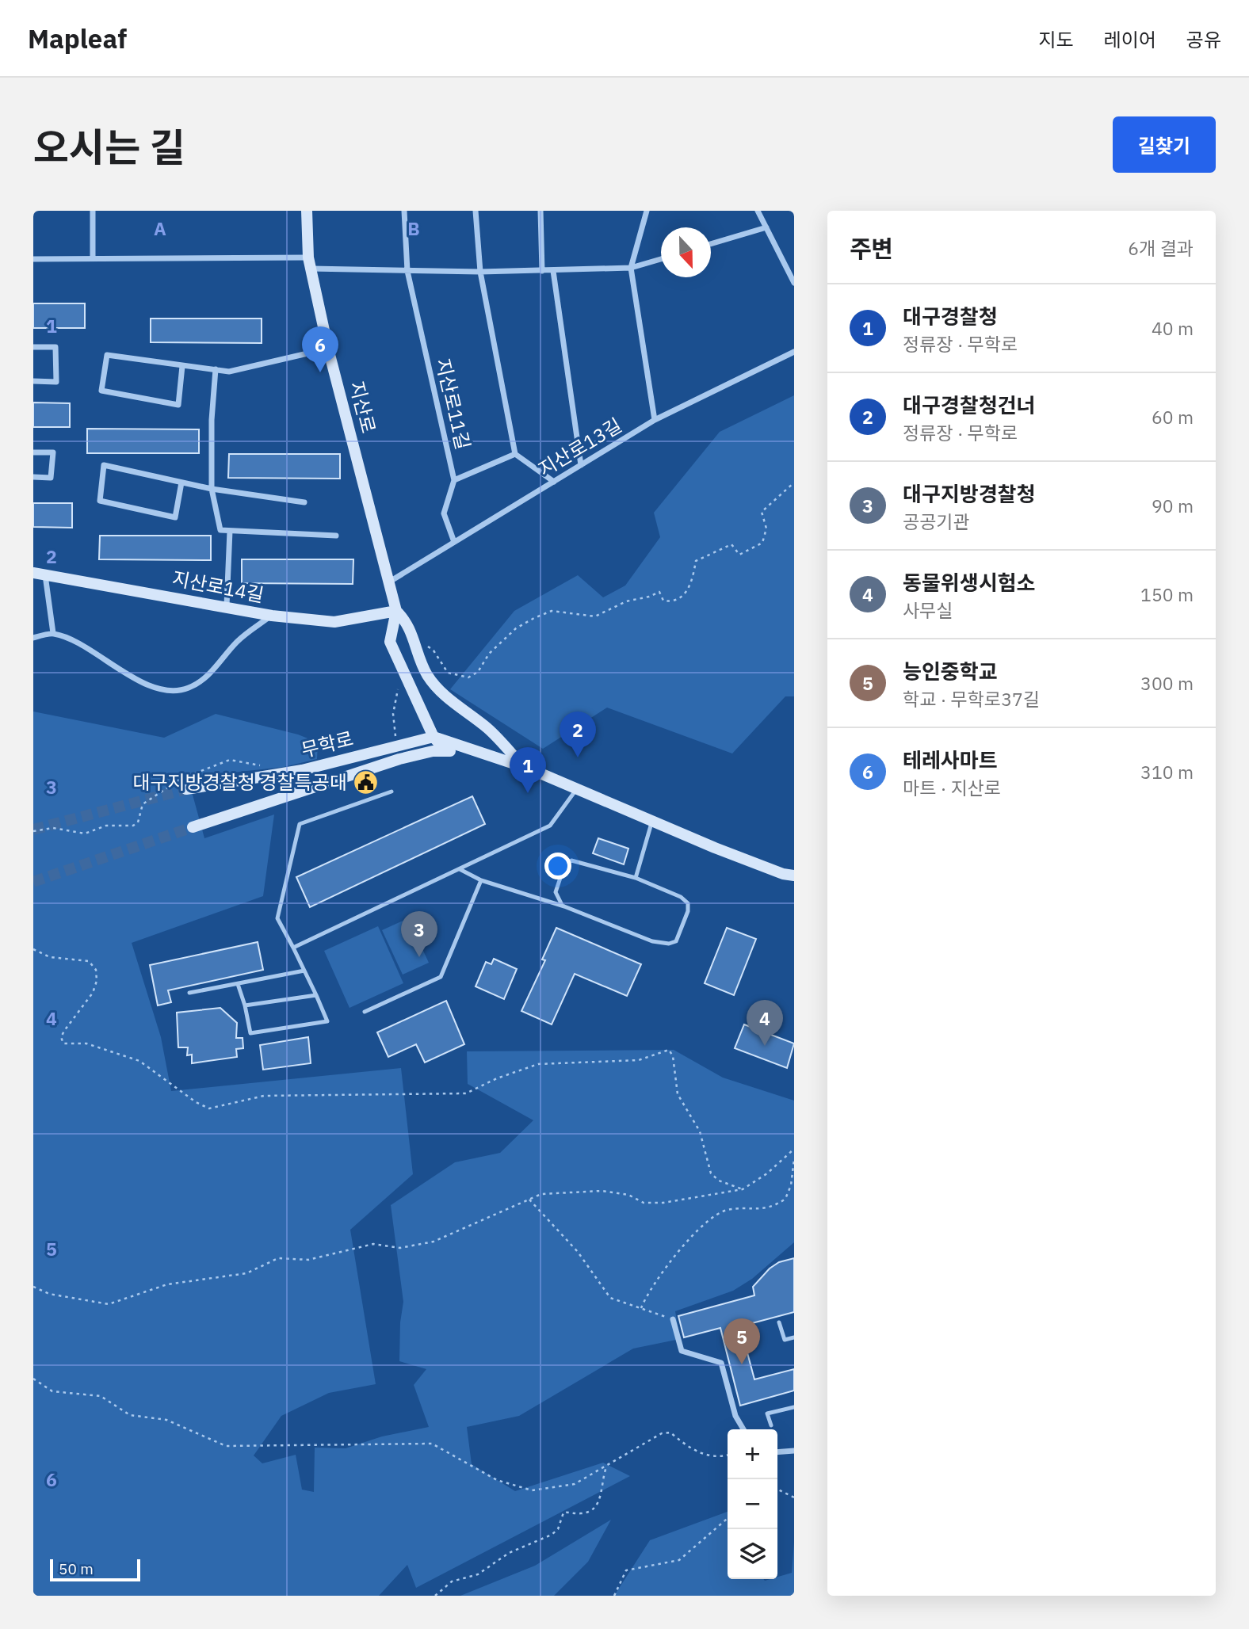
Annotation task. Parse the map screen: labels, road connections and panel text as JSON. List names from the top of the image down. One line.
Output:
{"streets":{"main road":["지산로","지산로14길","무학로"],"street":["지산로11길","지산로13길"]},"crossings":[["지산로11길","지산로13길"],["지산로","지산로13길"],["지산로","지산로14길"],["지산로","무학로"]],"places":{"public building":["대구지방경찰청 경찰특공대"]},"scale_bar":"50 m","north":"bottom","page":{"header":"Mapleaf","nav":["지도","레이어","공유"],"title":"오시는 길","buttons":"길찾기","heading":["주변","6개 결과"],"list":[{"mark":"1","name":"대구경찰청","note":"정류장 · 무학로","value":"40 m"},{"mark":"2","name":"대구경찰청건너","note":"정류장 · 무학로","value":"60 m"},{"mark":"3","name":"대구지방경찰청","note":"공공기관","value":"90 m"},{"mark":"4","name":"동물위생시험소","note":"사무실","value":"150 m"},{"mark":"5","name":"능인중학교","note":"학교 · 무학로37길","value":"300 m"},{"mark":"6","name":"테레사마트","note":"마트 · 지산로","value":"310 m"}],"pins":["6","2","1","3","4","5"],"map_buttons":["+","−"],"scale":"50 m"},"grid":{"columns":["A","B"],"rows":["1","2","3","4","5","6"]}}
